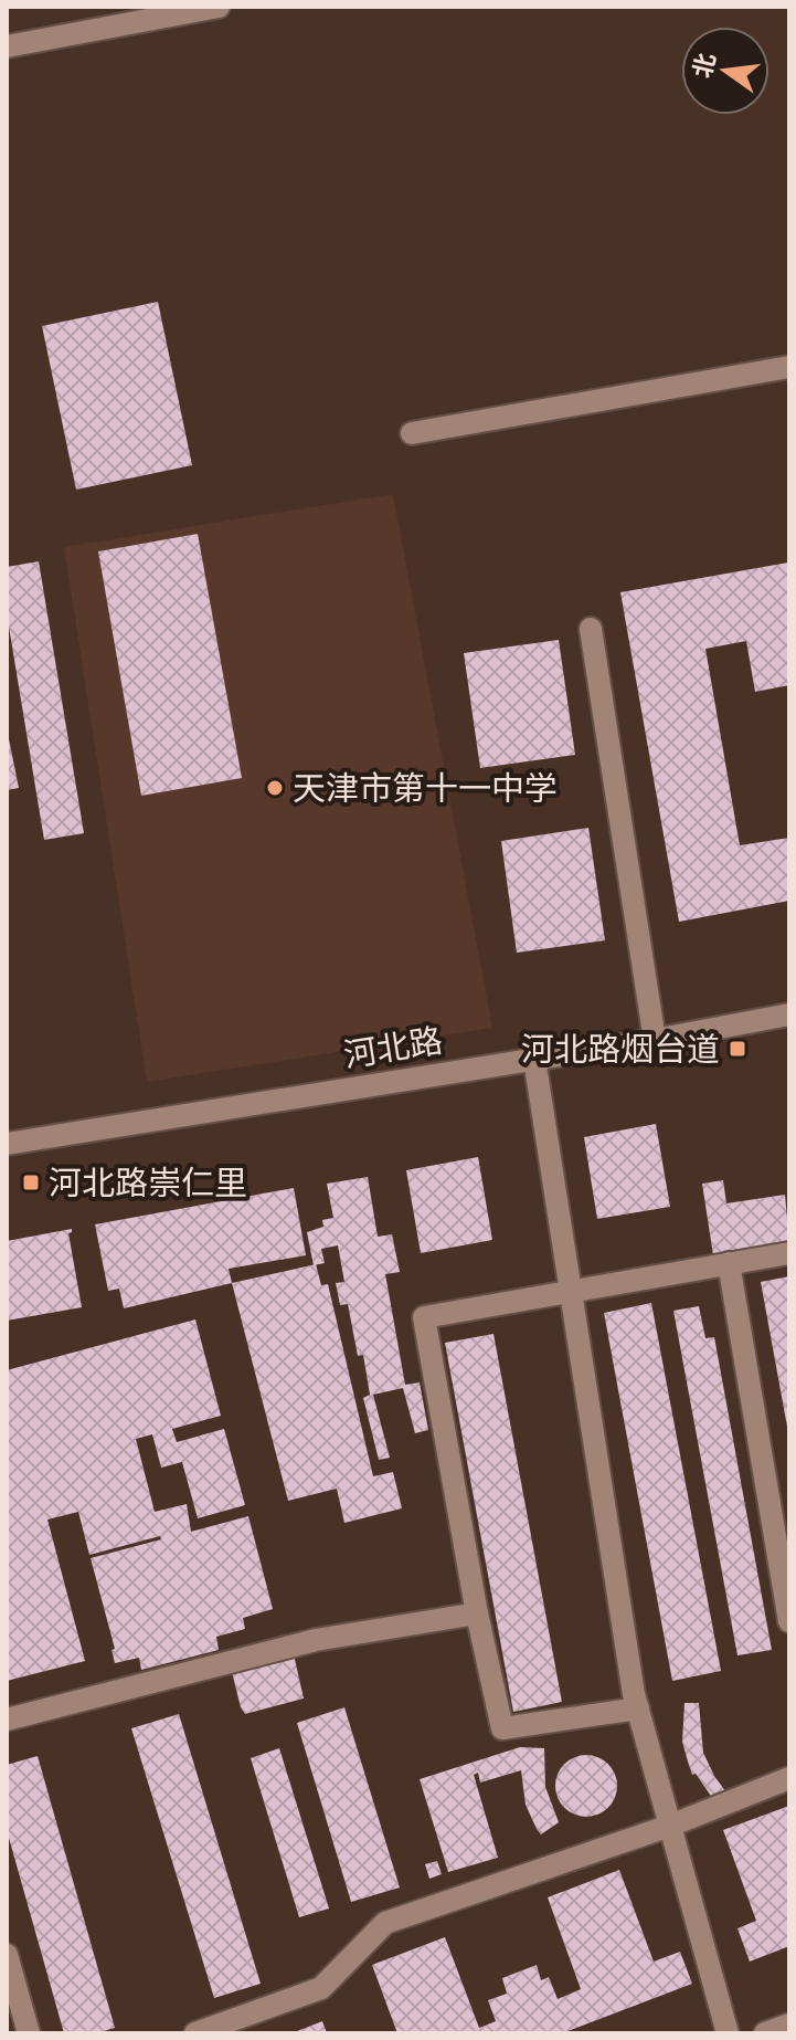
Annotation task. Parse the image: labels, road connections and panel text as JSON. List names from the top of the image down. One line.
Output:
{"streets":{"street":["河北路"]},"places":{"other":["天津市第十一中学"],"transit":["河北路烟台道","河北路崇仁里"]},"north":"left"}
